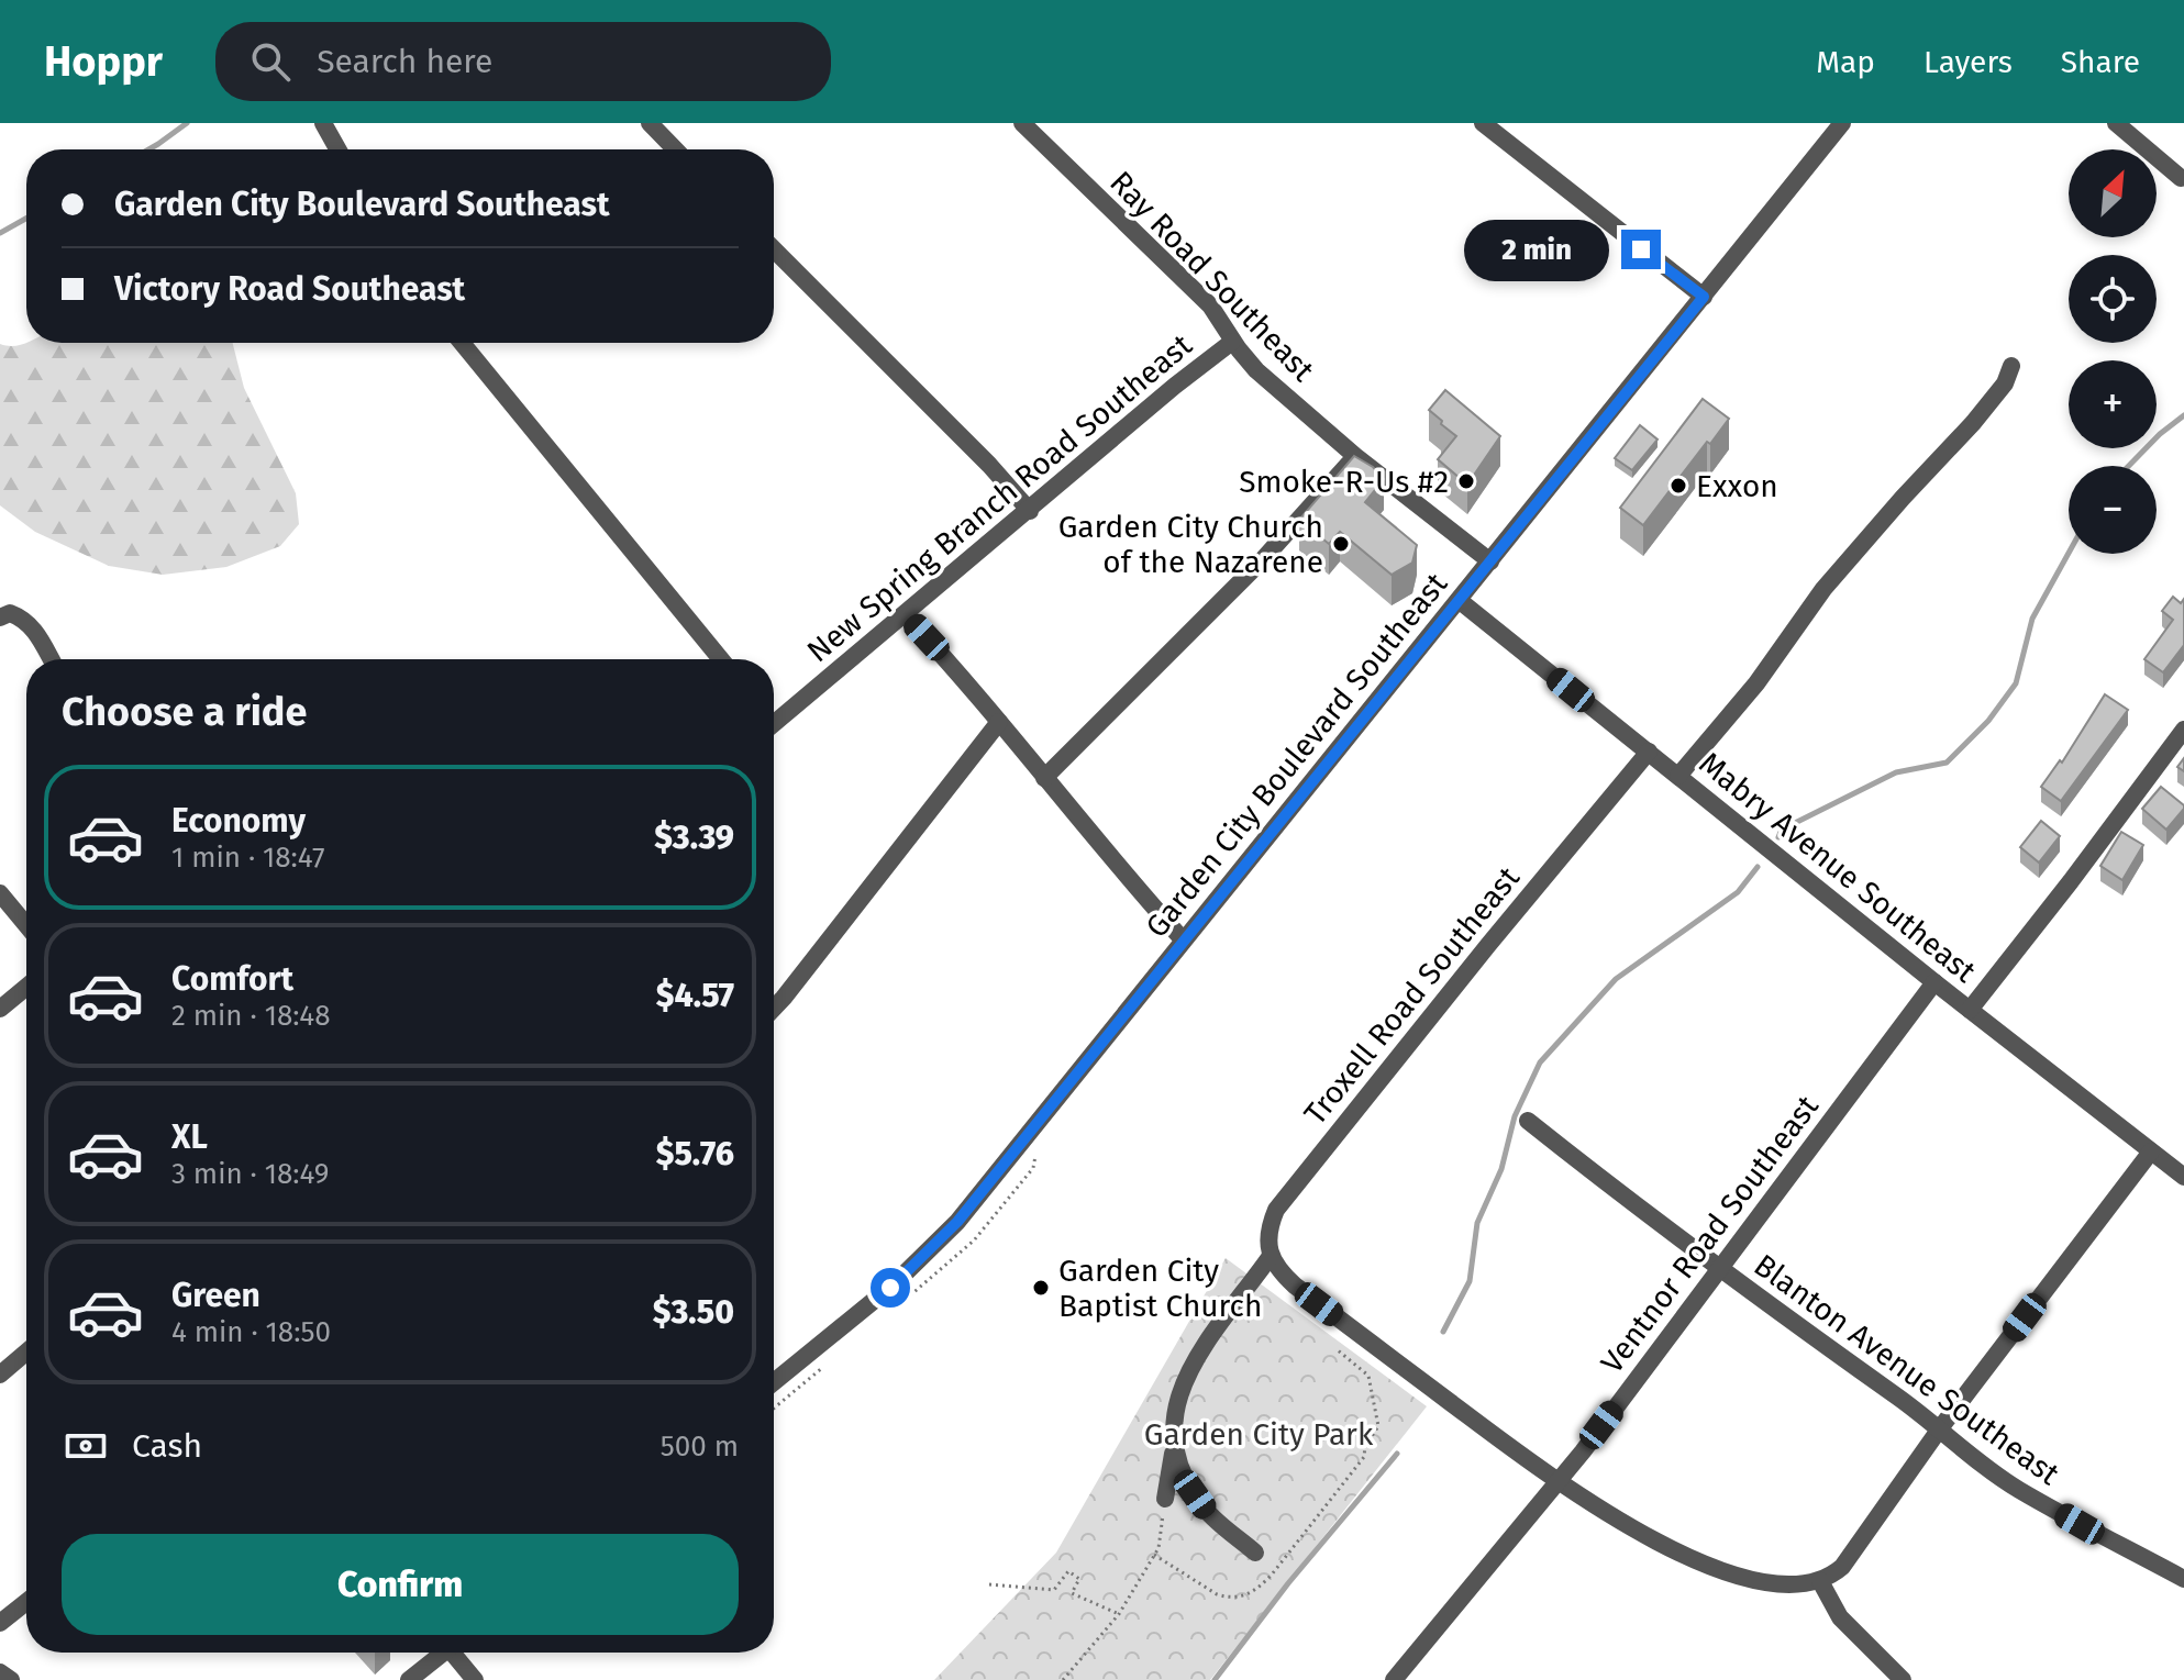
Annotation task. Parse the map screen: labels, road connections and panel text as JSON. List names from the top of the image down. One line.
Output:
{"streets":{"street":["Ray Road Southeast","New Spring Branch Road Southeast","Garden City Boulevard Southeast","Mabry Avenue Southeast","Troxell Road Southeast","Ventnor Road Southeast","Blanton Avenue Southeast"]},"crossings":[["Ray Road Southeast","New Spring Branch Road Southeast"],["Ray Road Southeast","Garden City Boulevard Southeast"],["Garden City Boulevard Southeast","Mabry Avenue Southeast"],["Mabry Avenue Southeast","Troxell Road Southeast"],["Mabry Avenue Southeast","Ventnor Road Southeast"],["Ventnor Road Southeast","Blanton Avenue Southeast"]],"parks":["Garden City Park"],"places":["Smoke-R-Us #2","Exxon","Garden City Church of the Nazarene","Garden City Baptist Church"],"north":"top right","page":{"header":"Hoppr","search":"Search here","nav":["Map","Layers","Share"],"map_buttons":["+","−"],"banner":["Garden City Boulevard Southeast","Victory Road Southeast"],"bubble":"2 min","heading":"Choose a ride","list":[{"name":"Economy","note":"1 min · 18:47","value":"$3.39"},{"name":"Comfort","note":"2 min · 18:48","value":"$4.57"},{"name":"XL","note":"3 min · 18:49","value":"$5.76"},{"name":"Green","note":"4 min · 18:50","value":"$3.50"}],"pay":["Cash","500 m"],"buttons":"Confirm"}}
